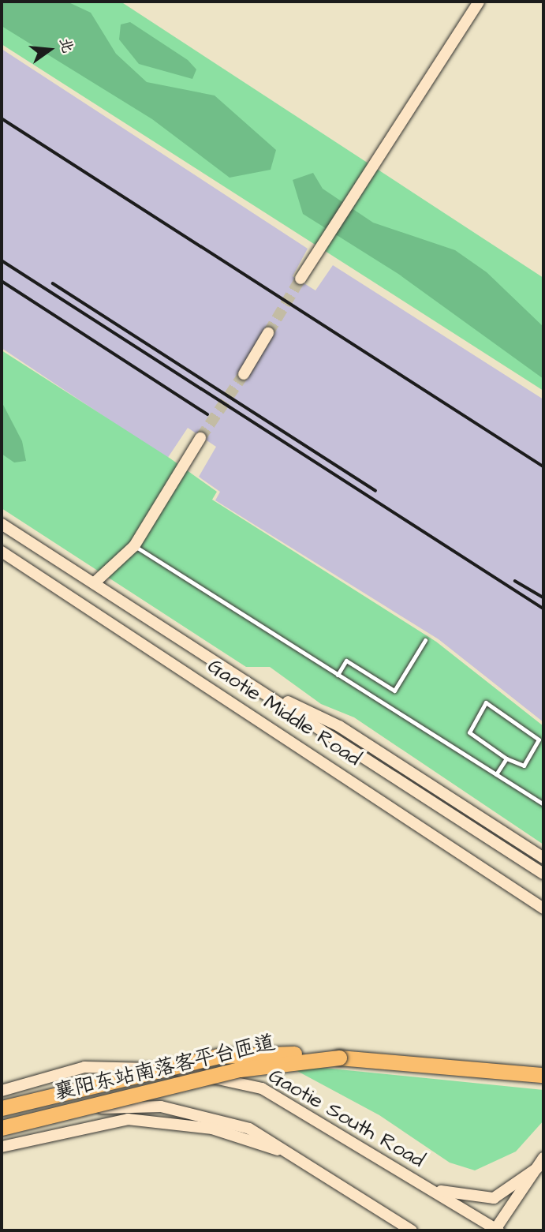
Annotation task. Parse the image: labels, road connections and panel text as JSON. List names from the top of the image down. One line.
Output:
{"streets":{"highway":["襄阳东站南落客平台匝道"],"street":["Gaotie Middle Road","Gaotie South Road"]},"north":"right"}
